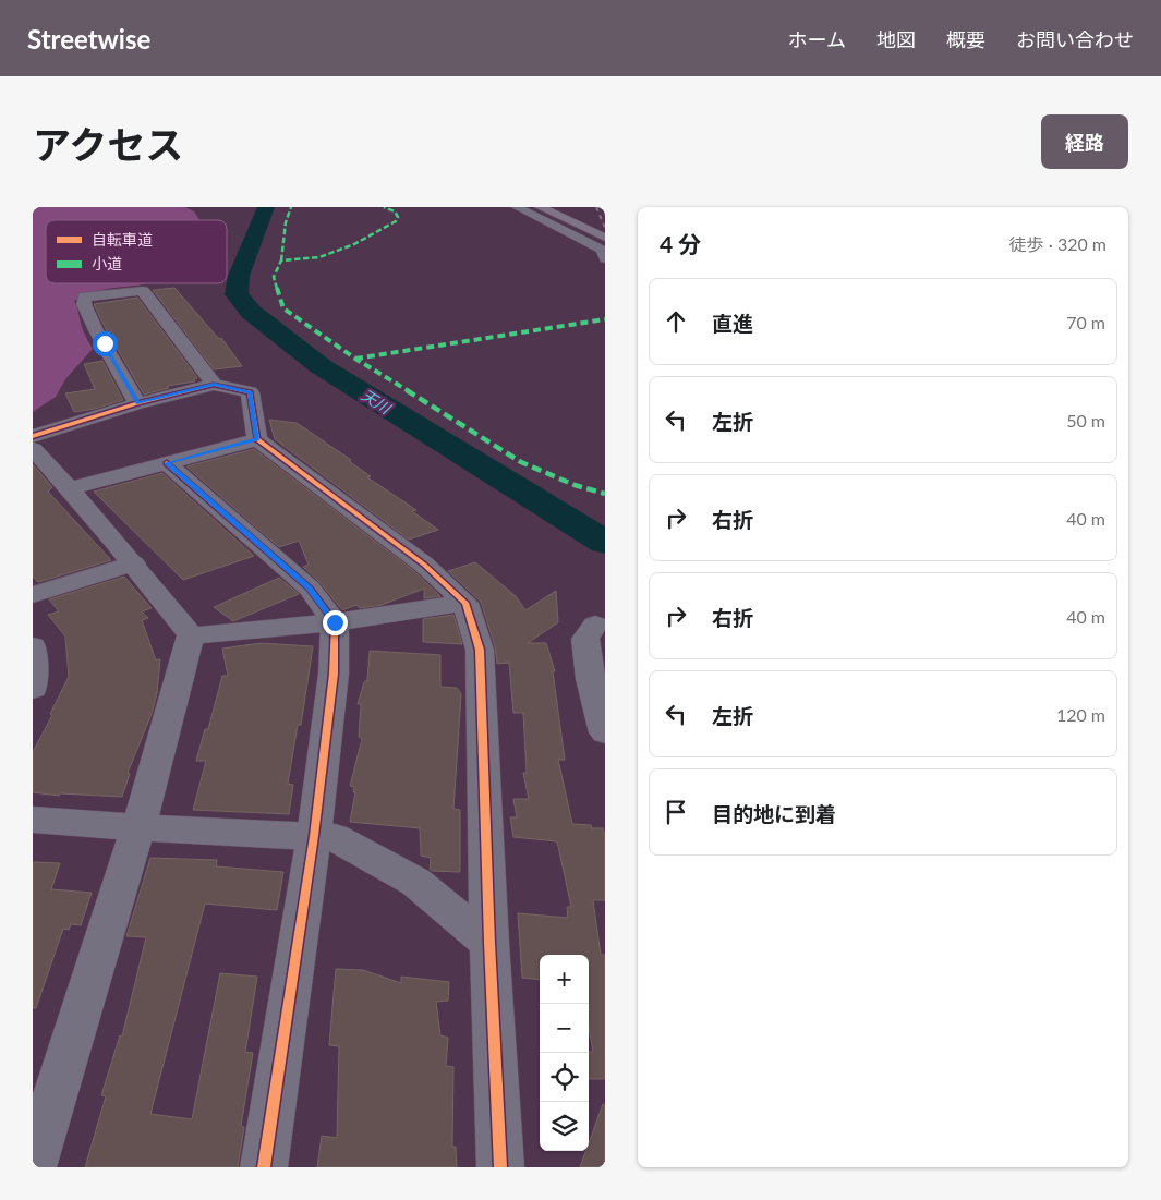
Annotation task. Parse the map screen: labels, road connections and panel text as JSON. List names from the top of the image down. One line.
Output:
{"water":["天川"],"legend":["自転車道","小道"],"page":{"header":"Streetwise","nav":["ホーム","地図","概要","お問い合わせ"],"title":"アクセス","buttons":"経路","heading":["4 分","徒歩 · 320 m"],"list":[["直進","70 m"],["左折","50 m"],["右折","40 m"],["右折","40 m"],["左折","120 m"],"目的地に到着"],"map_buttons":["+","−"]}}
